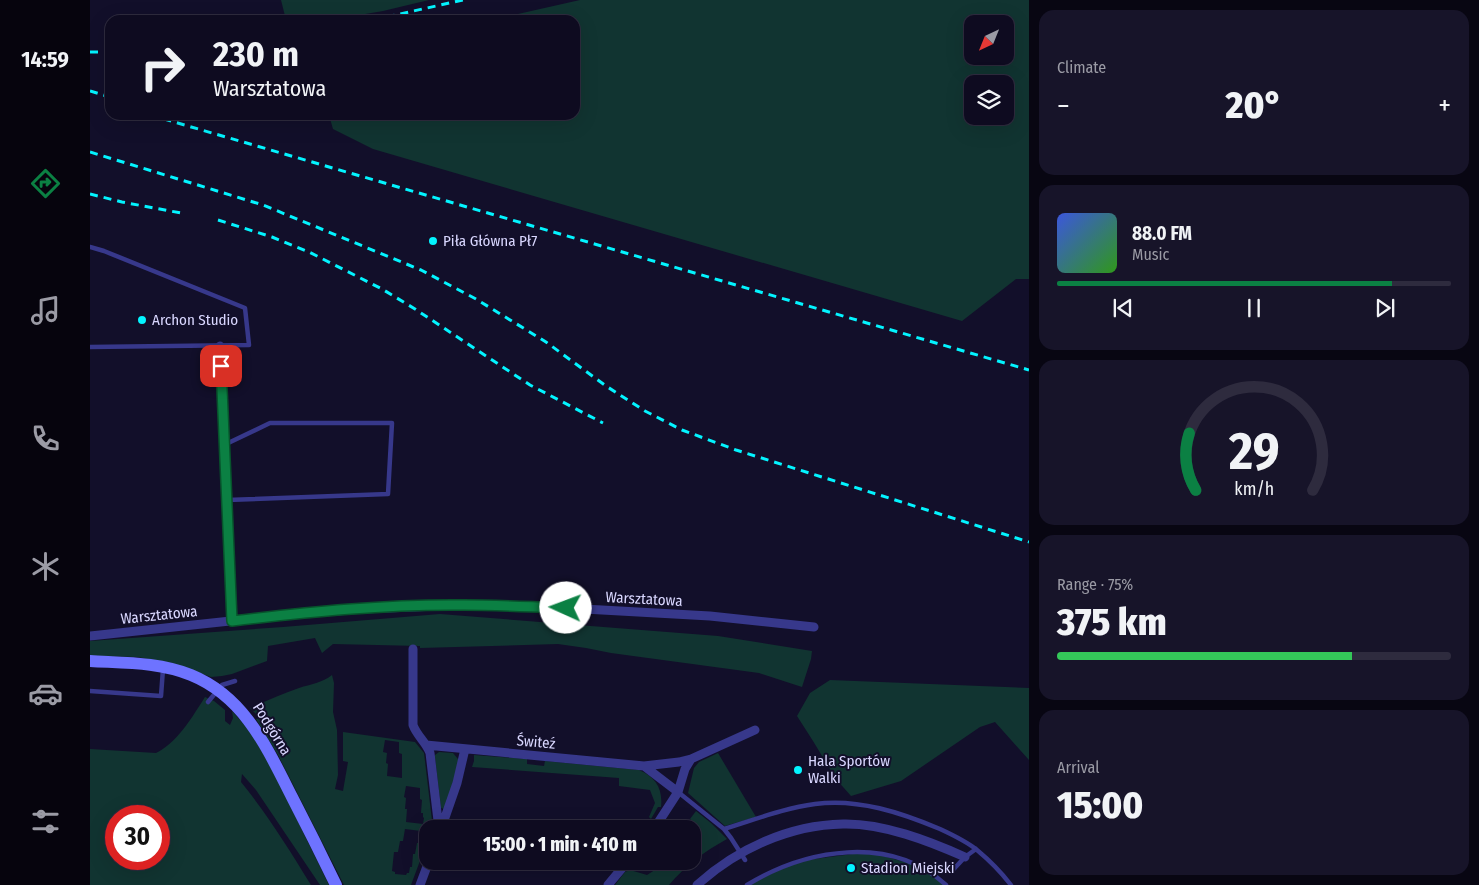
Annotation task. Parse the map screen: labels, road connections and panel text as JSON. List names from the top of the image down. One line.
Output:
{"streets":{"street":["Warsztatowa","Podgórna","Świteź"]},"places":["Piła Główna Pł7","Archon Studio","Hala Sportów Walki","Stadion Miejski"],"north":"bottom left","page":{"tabs":"14:59","tile":["Climate",["Range · 75%","375 km"],["Arrival","15:00"]],"turn":["230 m","Warsztatowa"],"heat":["−","20°","+"],"song":["88.0 FM","Music"],"limit":"30","trip":"15:00 · 1 min · 410 m","gauge":["29","km/h"]}}
